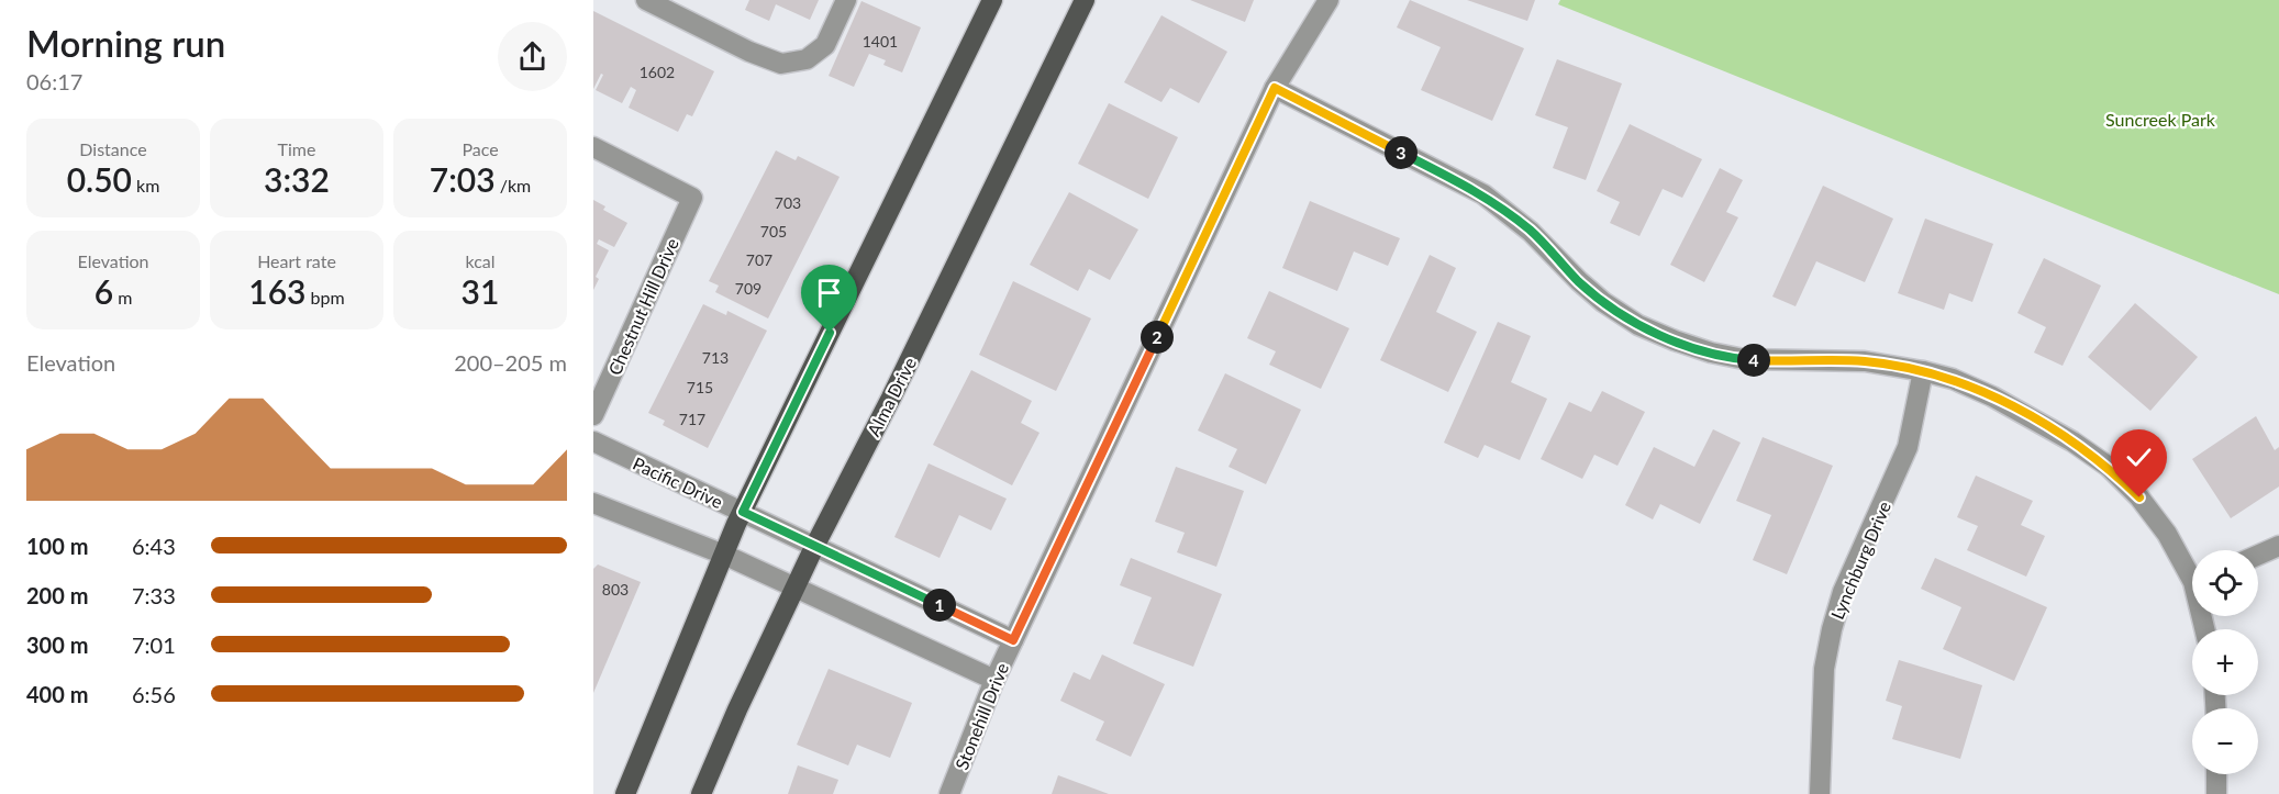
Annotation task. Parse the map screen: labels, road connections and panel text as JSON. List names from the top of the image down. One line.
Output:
{"streets":{"main road":["Alma Drive"],"street":["Chestnut Hill Drive","Pacific Drive","Lynchburg Drive","Stonehill Drive"]},"crossings":[["Alma Drive","Pacific Drive"],["Pacific Drive","Stonehill Drive"]],"parks":["Suncreek Park"],"house_numbers":["1401","1602","703","705","707","709","713","715","717","803"],"page":{"heading":["Morning run","06:17"],"stats":[["Distance","0.50 km"],["Time","3:32"],["Pace","7:03 /km"],["Elevation","6 m"],["Heart rate","163 bpm"],["kcal","31"]],"pins":["3","2","4","1"],"chart":["Elevation","200–205 m"],"list":[{"name":"100 m","note":"6:43"},{"name":"200 m","note":"7:33"},{"name":"300 m","note":"7:01"},{"name":"400 m","note":"6:56"}],"map_buttons":["+","−"]}}
